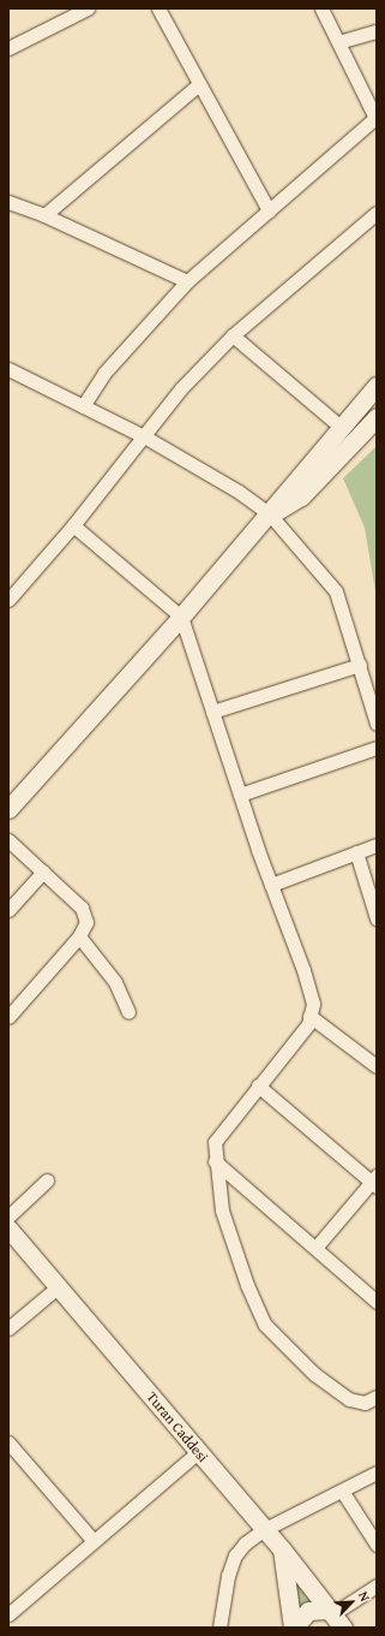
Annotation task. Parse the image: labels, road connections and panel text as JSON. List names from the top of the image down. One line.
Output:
{"streets":{"street":["Turan Caddesi"]},"north":"top right"}
